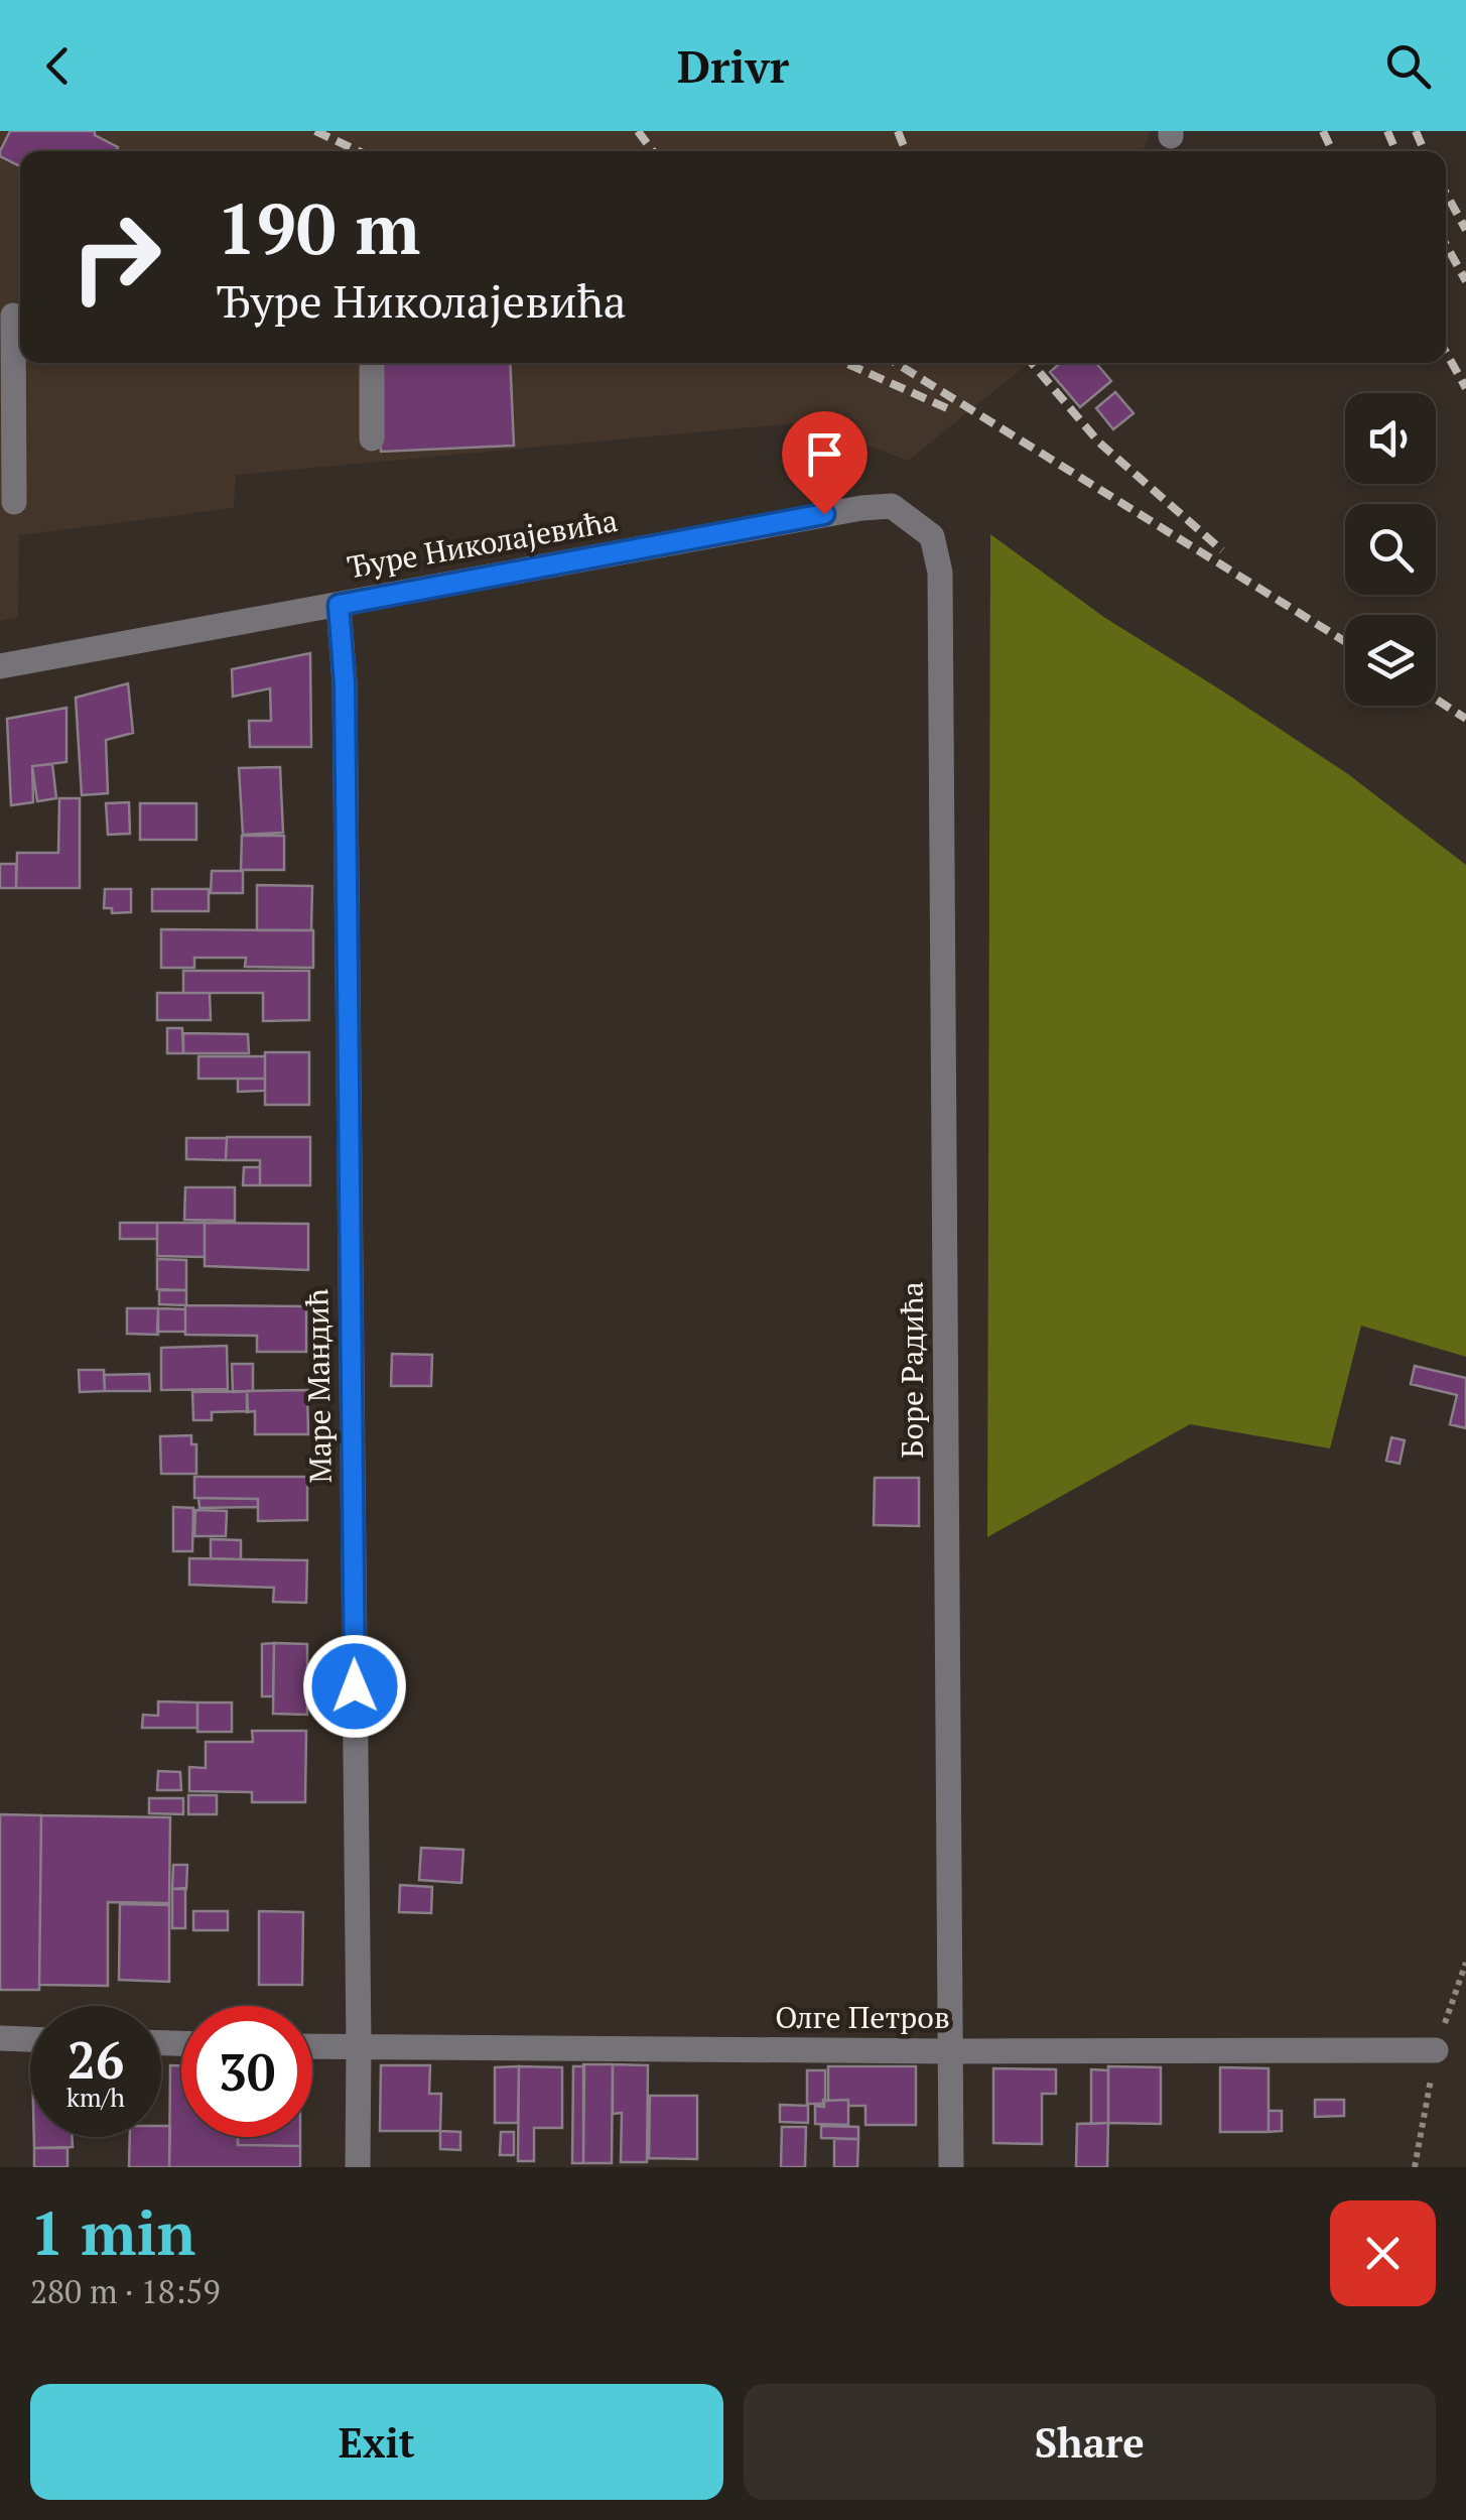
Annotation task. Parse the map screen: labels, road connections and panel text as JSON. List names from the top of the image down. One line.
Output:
{"streets":{"street":["Ђуре Николајевића","Боре Радића","Маре Мандић","Олге Петров"]},"crossings":[["Ђуре Николајевића","Боре Радића"],["Ђуре Николајевића","Маре Мандић"],["Боре Радића","Олге Петров"],["Маре Мандић","Олге Петров"]],"page":{"header":"Drivr","turn":["190 m","Ђуре Николајевића"],"speed":"26 km/h","limit":"30","heading":["1 min","280 m · 18:59"],"buttons":["Exit","Share"]}}
